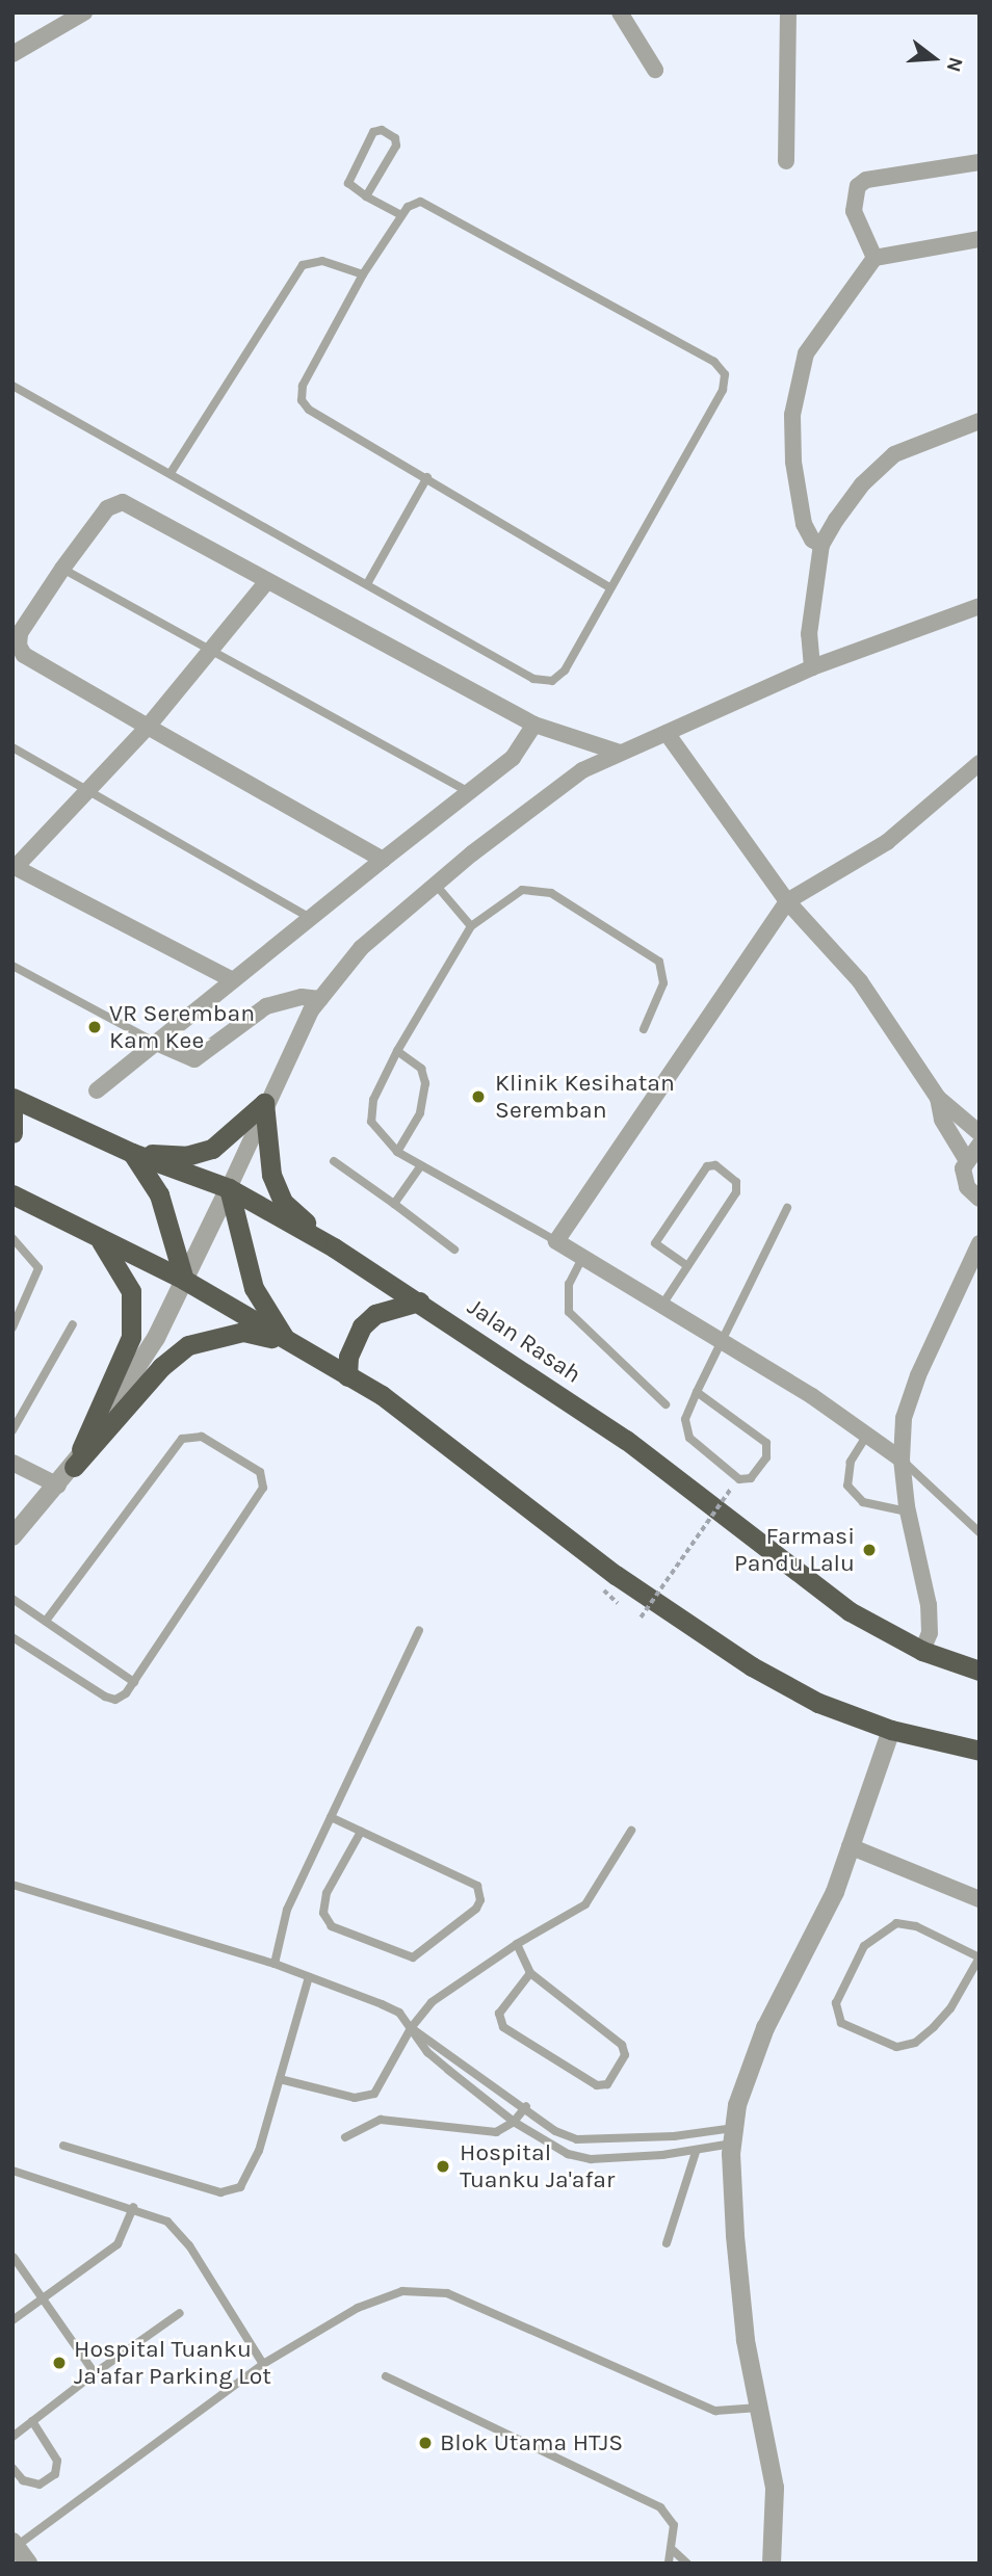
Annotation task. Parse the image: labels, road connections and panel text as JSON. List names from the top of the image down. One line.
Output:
{"streets":{"highway":["Jalan Rasah"]},"places":["VR Seremban Kam Kee","Klinik Kesihatan Seremban","Farmasi Pandu Lalu","Hospital Tuanku Ja'afar","Hospital Tuanku Ja'afar Parking Lot","Blok Utama HTJS"],"north":"right"}
